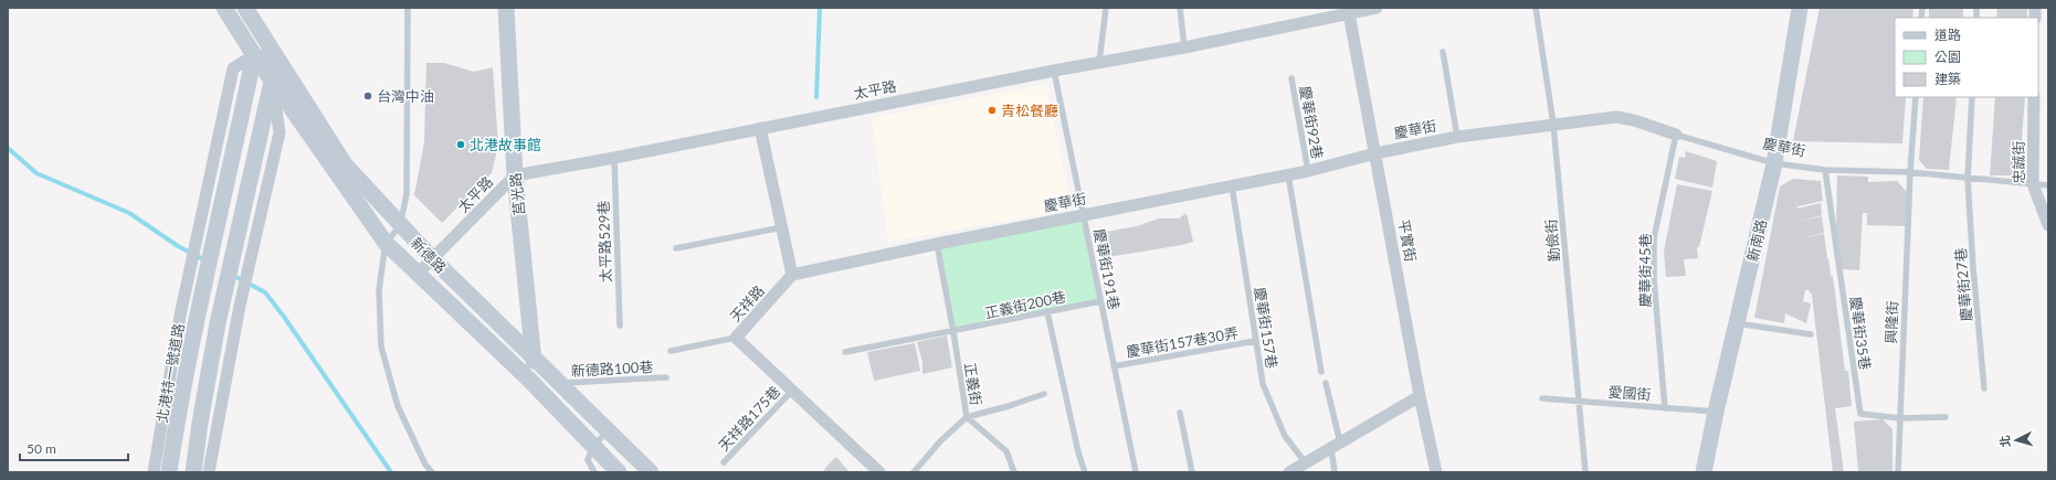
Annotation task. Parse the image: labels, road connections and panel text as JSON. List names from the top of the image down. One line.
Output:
{"streets":{"street":["太平路","慶華街","忠誠街","莒光路","平實街","新南路","新德路","天祥路","北港特一號道路"],"lane":["慶華街92巷","勤儉街","太平路529巷","慶華街191巷","慶華街45巷","慶華街27巷","正義街200巷","興隆街","慶華街157巷","慶華街35巷","慶華街157巷30弄","新德路100巷","正義街","愛國街","天祥路175巷"]},"crossings":[["太平路","莒光路"],["太平路","平實街"],["太平路","太平路529巷"],["太平路","新德路"],["太平路","慶華街191巷"],["慶華街92巷","慶華街"],["慶華街","忠誠街"],["慶華街","平實街"],["慶華街","勤儉街"],["慶華街","新南路"],["慶華街","慶華街191巷"],["慶華街","慶華街45巷"],["慶華街","慶華街27巷"],["慶華街","天祥路"],["慶華街","興隆街"],["慶華街","慶華街157巷"],["慶華街","慶華街35巷"],["慶華街","正義街"],["莒光路","新德路"],["勤儉街","愛國街"],["新南路","愛國街"],["新德路","新德路100巷"],["慶華街191巷","正義街200巷"],["慶華街191巷","慶華街157巷30弄"],["慶華街45巷","愛國街"],["天祥路","天祥路175巷"],["正義街200巷","正義街"],["興隆街","慶華街35巷"],["慶華街157巷","慶華街157巷30弄"]],"places":["台灣中油","青松餐廳","北港故事館"],"legend":["道路","公園","建築"],"scale_bar":"50 m","north":"left"}
